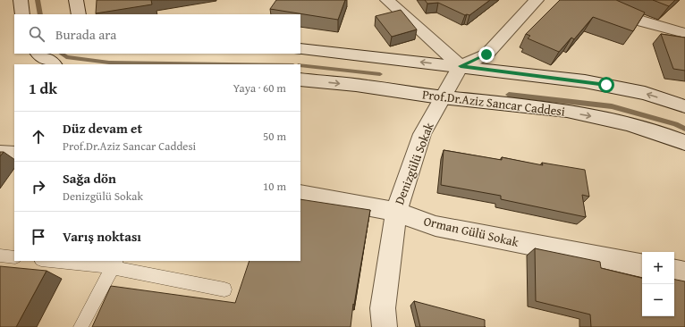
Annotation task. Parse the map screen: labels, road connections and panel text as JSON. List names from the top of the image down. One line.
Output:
{"streets":{"street":["Prof.Dr.Aziz Sancar Caddesi","Denizgülü Sokak","Orman Gülü Sokak"]},"crossings":[["Prof.Dr.Aziz Sancar Caddesi","Denizgülü Sokak"],["Denizgülü Sokak","Orman Gülü Sokak"]],"page":{"search":"Burada ara","heading":["1 dk","Yaya · 60 m"],"list":[["Düz devam et","Prof.Dr.Aziz Sancar Caddesi","50 m"],["Sağa dön","Denizgülü Sokak","10 m"],"Varış noktası"],"map_buttons":["+","−"]}}
